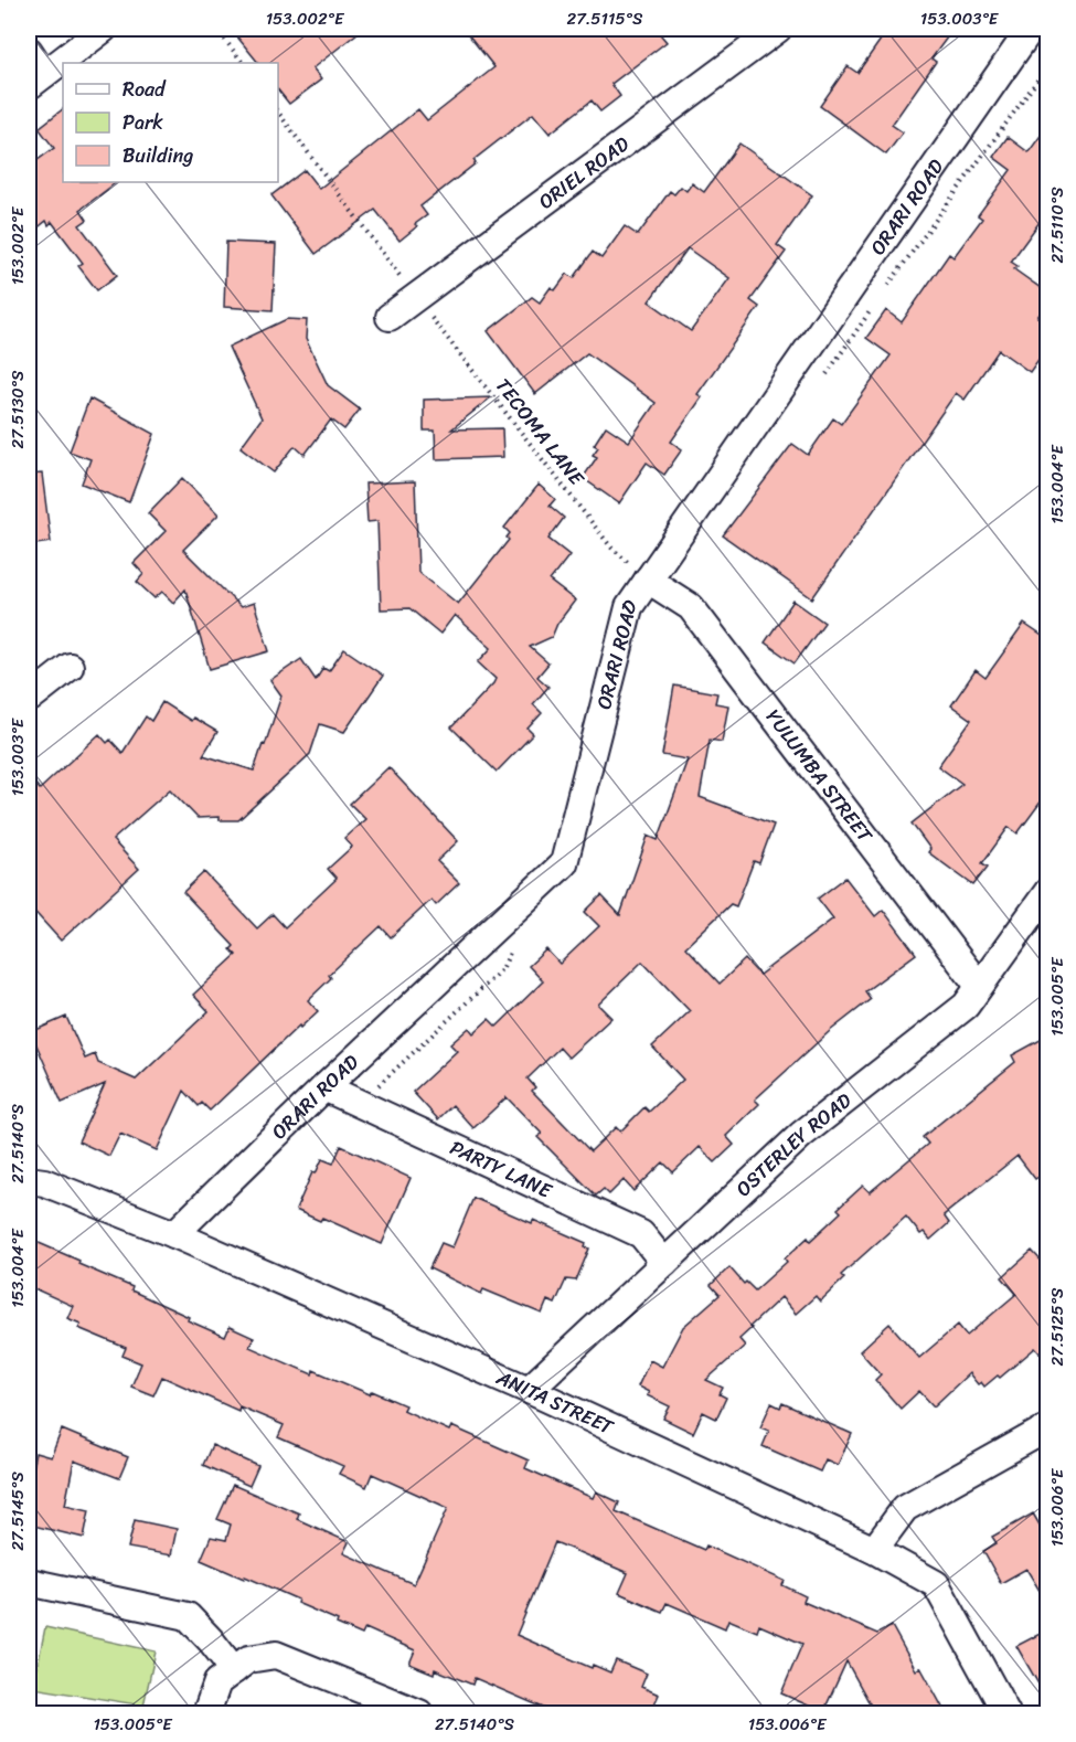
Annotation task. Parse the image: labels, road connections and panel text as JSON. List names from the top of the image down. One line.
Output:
{"streets":{"street":["ORIEL ROAD","ORARI ROAD","YULUMBA STREET","OSTERLEY ROAD","PARTY LANE","ANITA STREET"],"path":["TECOMA LANE"]},"crossings":[["ORARI ROAD","TECOMA LANE"],["ORARI ROAD","YULUMBA STREET"],["ORARI ROAD","PARTY LANE"],["ORARI ROAD","ANITA STREET"],["TECOMA LANE","YULUMBA STREET"],["YULUMBA STREET","OSTERLEY ROAD"],["OSTERLEY ROAD","PARTY LANE"],["OSTERLEY ROAD","ANITA STREET"]],"legend":["Road","Park","Building"],"coordinates":["153.002°E","27.5115°S","153.003°E","27.5110°S","27.5130°S","153.004°E","153.005°E","27.5140°S","27.5125°S","153.006°E","27.5145°S"]}
